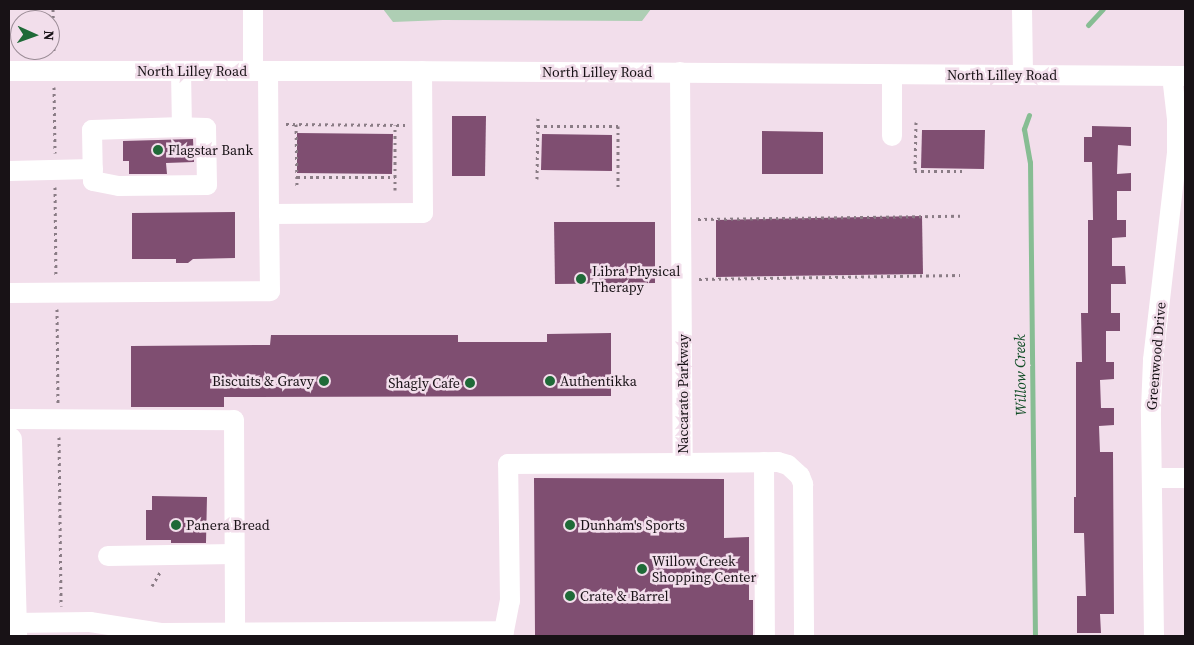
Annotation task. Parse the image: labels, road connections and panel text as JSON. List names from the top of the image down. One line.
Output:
{"streets":{"street":["North Lilley Road","Greenwood Drive","Naccarato Parkway"]},"crossings":[["North Lilley Road","Greenwood Drive"],["North Lilley Road","Naccarato Parkway"]],"water":["Willow Creek"],"places":["Flagstar Bank","Libra Physical Therapy","Biscuits & Gravy","Authentikka","Shagly Cafe","Panera Bread","Dunham's Sports","Willow Creek Shopping Center","Crate & Barrel"],"north":"right"}
